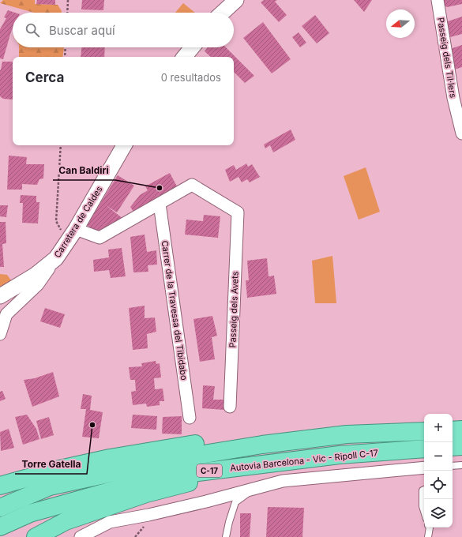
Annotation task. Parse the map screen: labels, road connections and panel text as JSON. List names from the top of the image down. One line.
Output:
{"streets":{"highway":["Autovia Barcelona - Vic - Ripoll C-17","C-17"],"street":["Passeig dels Til·lers","Carretera de Caldes","Passeig dels Avets","Carrer de la Travessa del Tibidabo"]},"crossings":[["Passeig dels Avets","Carrer de la Travessa del Tibidabo"]],"places":["Can Baldiri","Torre Gatella"],"north":"left","page":{"search":"Buscar aquí","heading":["Cerca","0 resultados"],"map_buttons":["+","−"]}}
